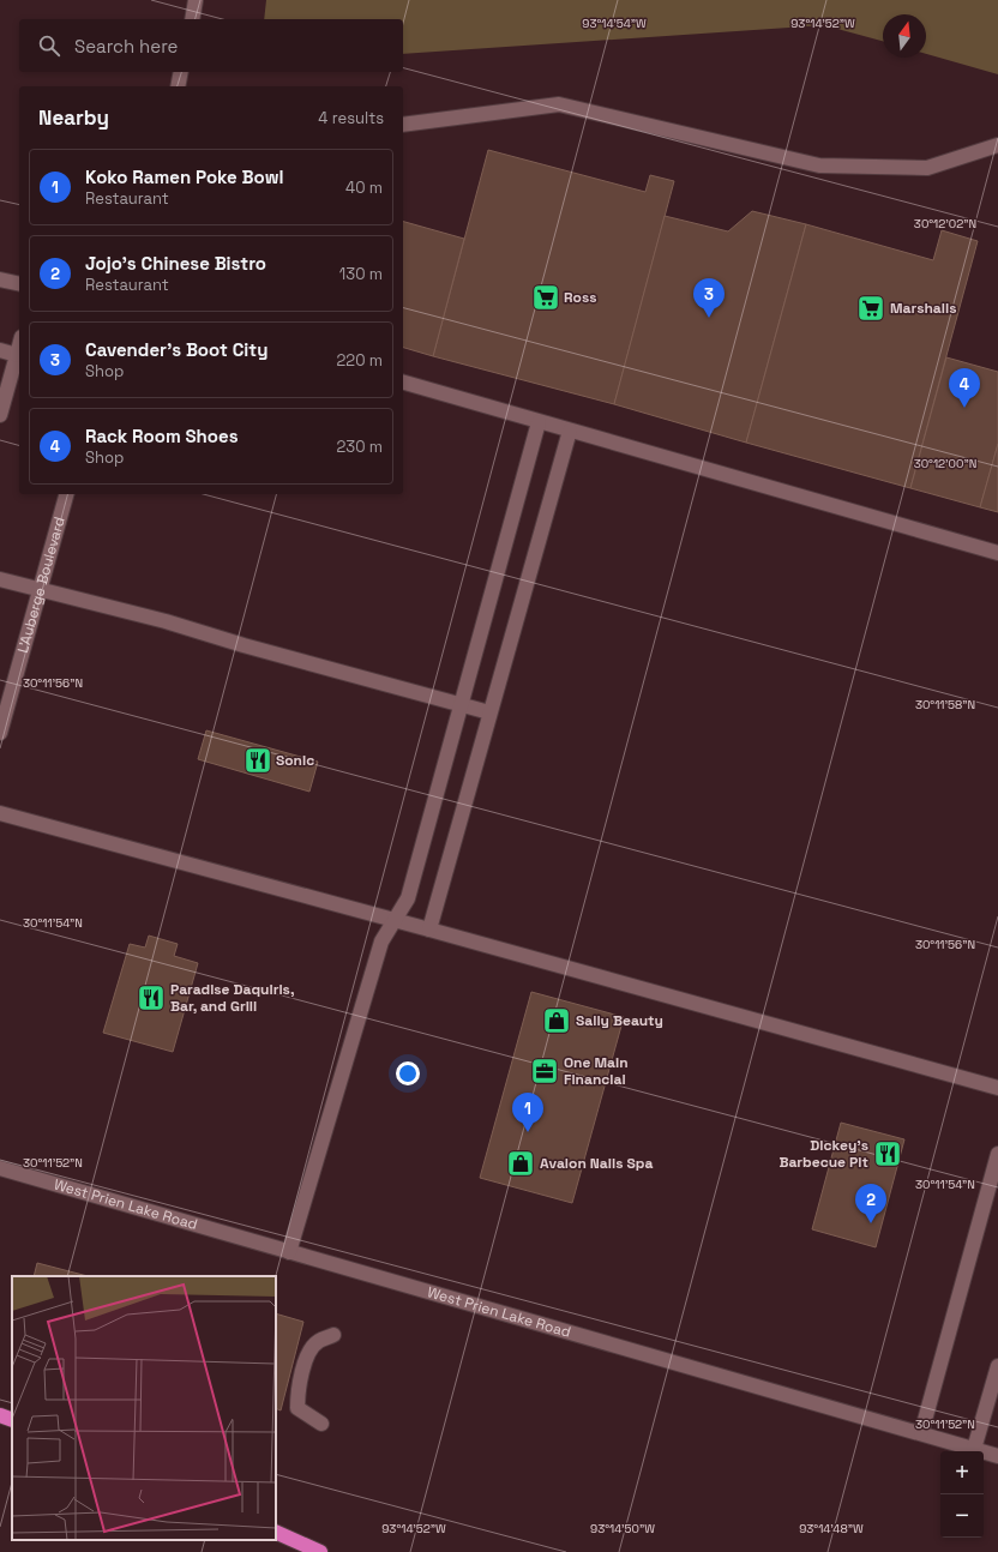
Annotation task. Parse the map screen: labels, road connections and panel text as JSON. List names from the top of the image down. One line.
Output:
{"streets":{"street":["L'Auberge Boulevard","West Prien Lake Road"]},"places":{"supermarket":["Ross","Marshalls"],"restaurant":["Sonic","Paradise Daquiris, Bar, and Grill","Dickey's Barbecue Pit"],"shop":["Sally Beauty","Avalon Nails Spa"],"office":["One Main Financial"]},"north":"top","page":{"search":"Search here","heading":["Nearby","4 results"],"list":[{"mark":"1","name":"Koko Ramen Poke Bowl","note":"Restaurant","value":"40 m"},{"mark":"2","name":"Jojo's Chinese Bistro","note":"Restaurant","value":"130 m"},{"mark":"3","name":"Cavender's Boot City","note":"Shop","value":"220 m"},{"mark":"4","name":"Rack Room Shoes","note":"Shop","value":"230 m"}],"pins":["3","4","1","2"],"map_buttons":["+","−"]},"coordinates":["93°14'54\"W","93°14'52\"W","30°12'02\"N","30°12'00\"N","30°11'56\"N","30°11'58\"N","30°11'54\"N","30°11'52\"N","93°14'50\"W","93°14'48\"W"]}
